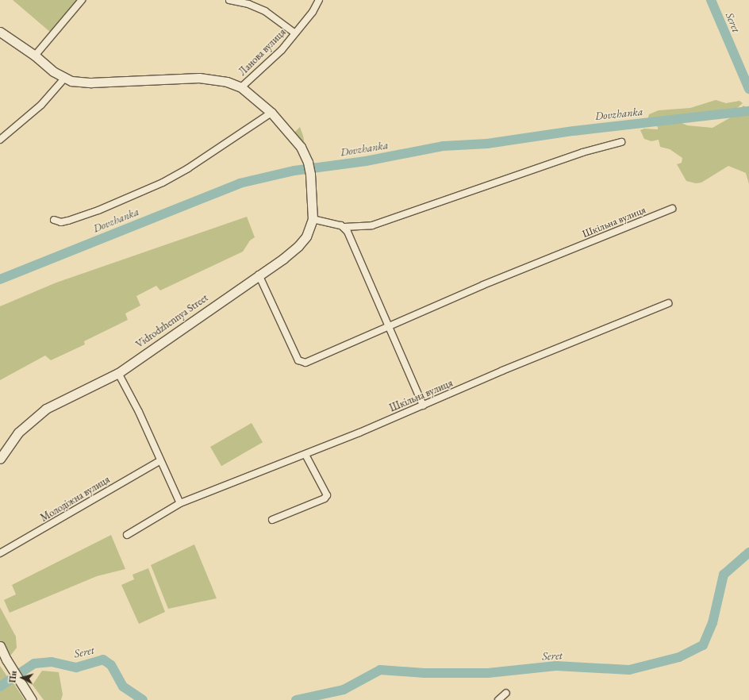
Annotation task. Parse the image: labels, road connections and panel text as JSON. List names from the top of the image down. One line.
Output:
{"streets":{"street":["Ланова вулиця","Шкільна вулиця","Vidrodzhennya Street","Молодіжна вулиця"]},"crossings":[["Ланова вулиця","Vidrodzhennya Street"],["Шкільна вулиця","Vidrodzhennya Street"]],"water":["Seret","Dovzhanka"],"north":"left"}
